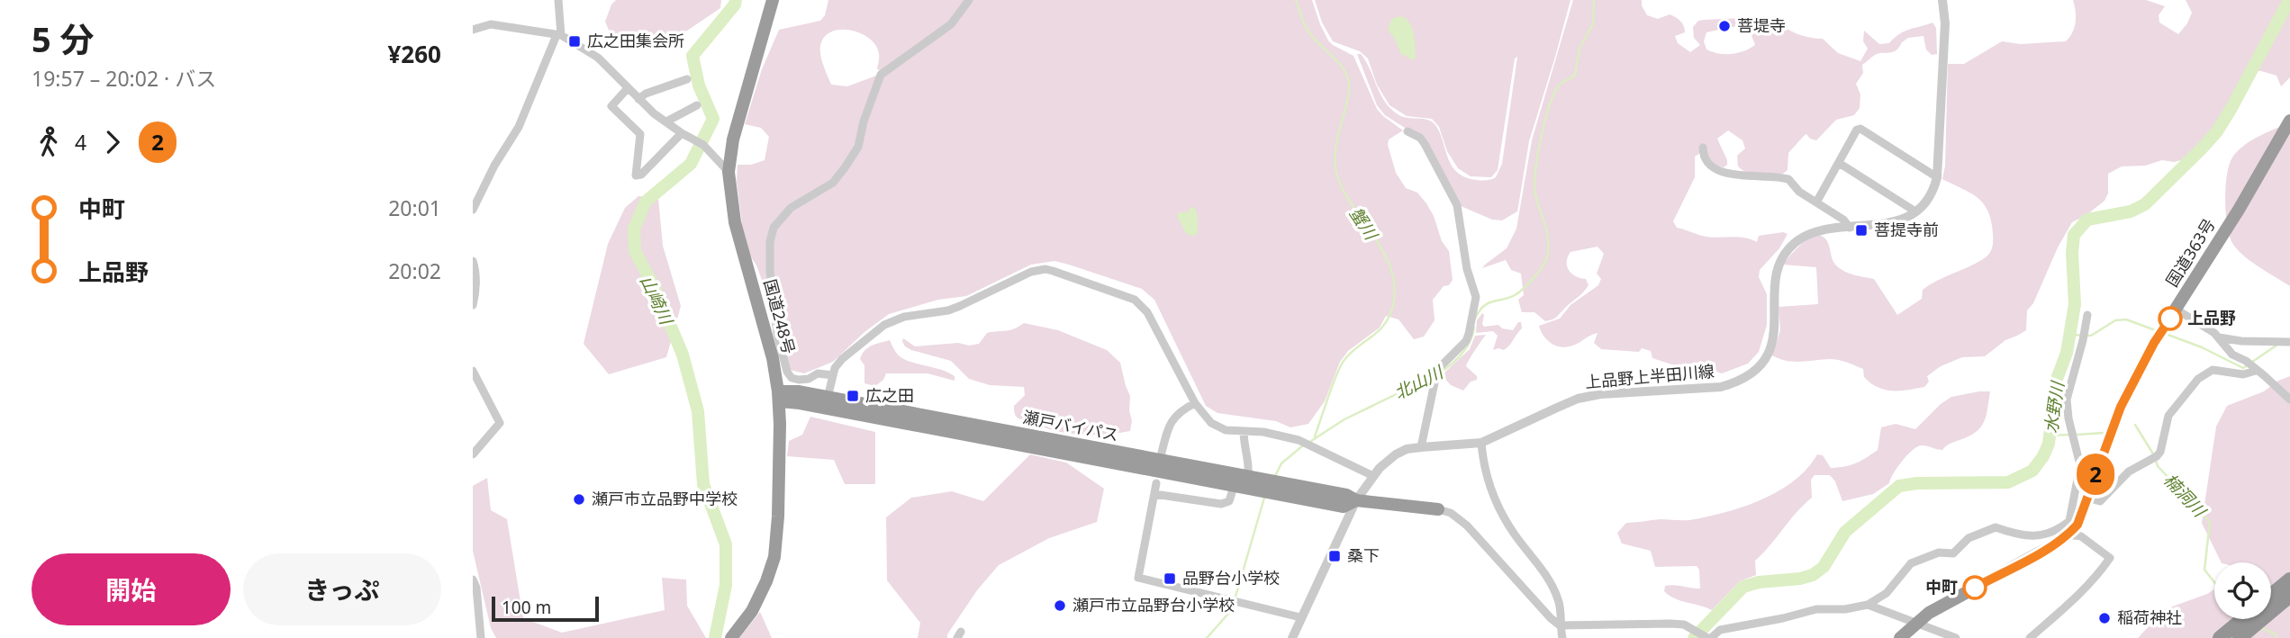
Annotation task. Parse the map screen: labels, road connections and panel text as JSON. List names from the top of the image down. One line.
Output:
{"streets":{"highway":["国道363号","国道248号","瀬戸バイパス"],"street":["上品野上半田川線"]},"crossings":[["国道248号","瀬戸バイパス"],["上品野上半田川線","瀬戸バイパス"]],"water":["蟹川","山崎川","北山川","水野川","楠洞川"],"places":{"other":["菩堤寺","上品野","瀬戸市立品野中学校","中町","瀬戸市立品野台小学校","稲荷神社"],"transit":["広之田集会所","菩提寺前","広之田","桑下","品野台小学校"]},"lines":["bus line 2"],"scale_bar":"100 m","page":{"heading":["5 分","19:57 – 20:02 · バス","¥260"],"on_map":"2","legs":["4","2"],"list":[{"name":"中町","value":"20:01"},{"name":"上品野","value":"20:02"}],"buttons":["開始","きっぷ"],"scale":"100 m"}}
